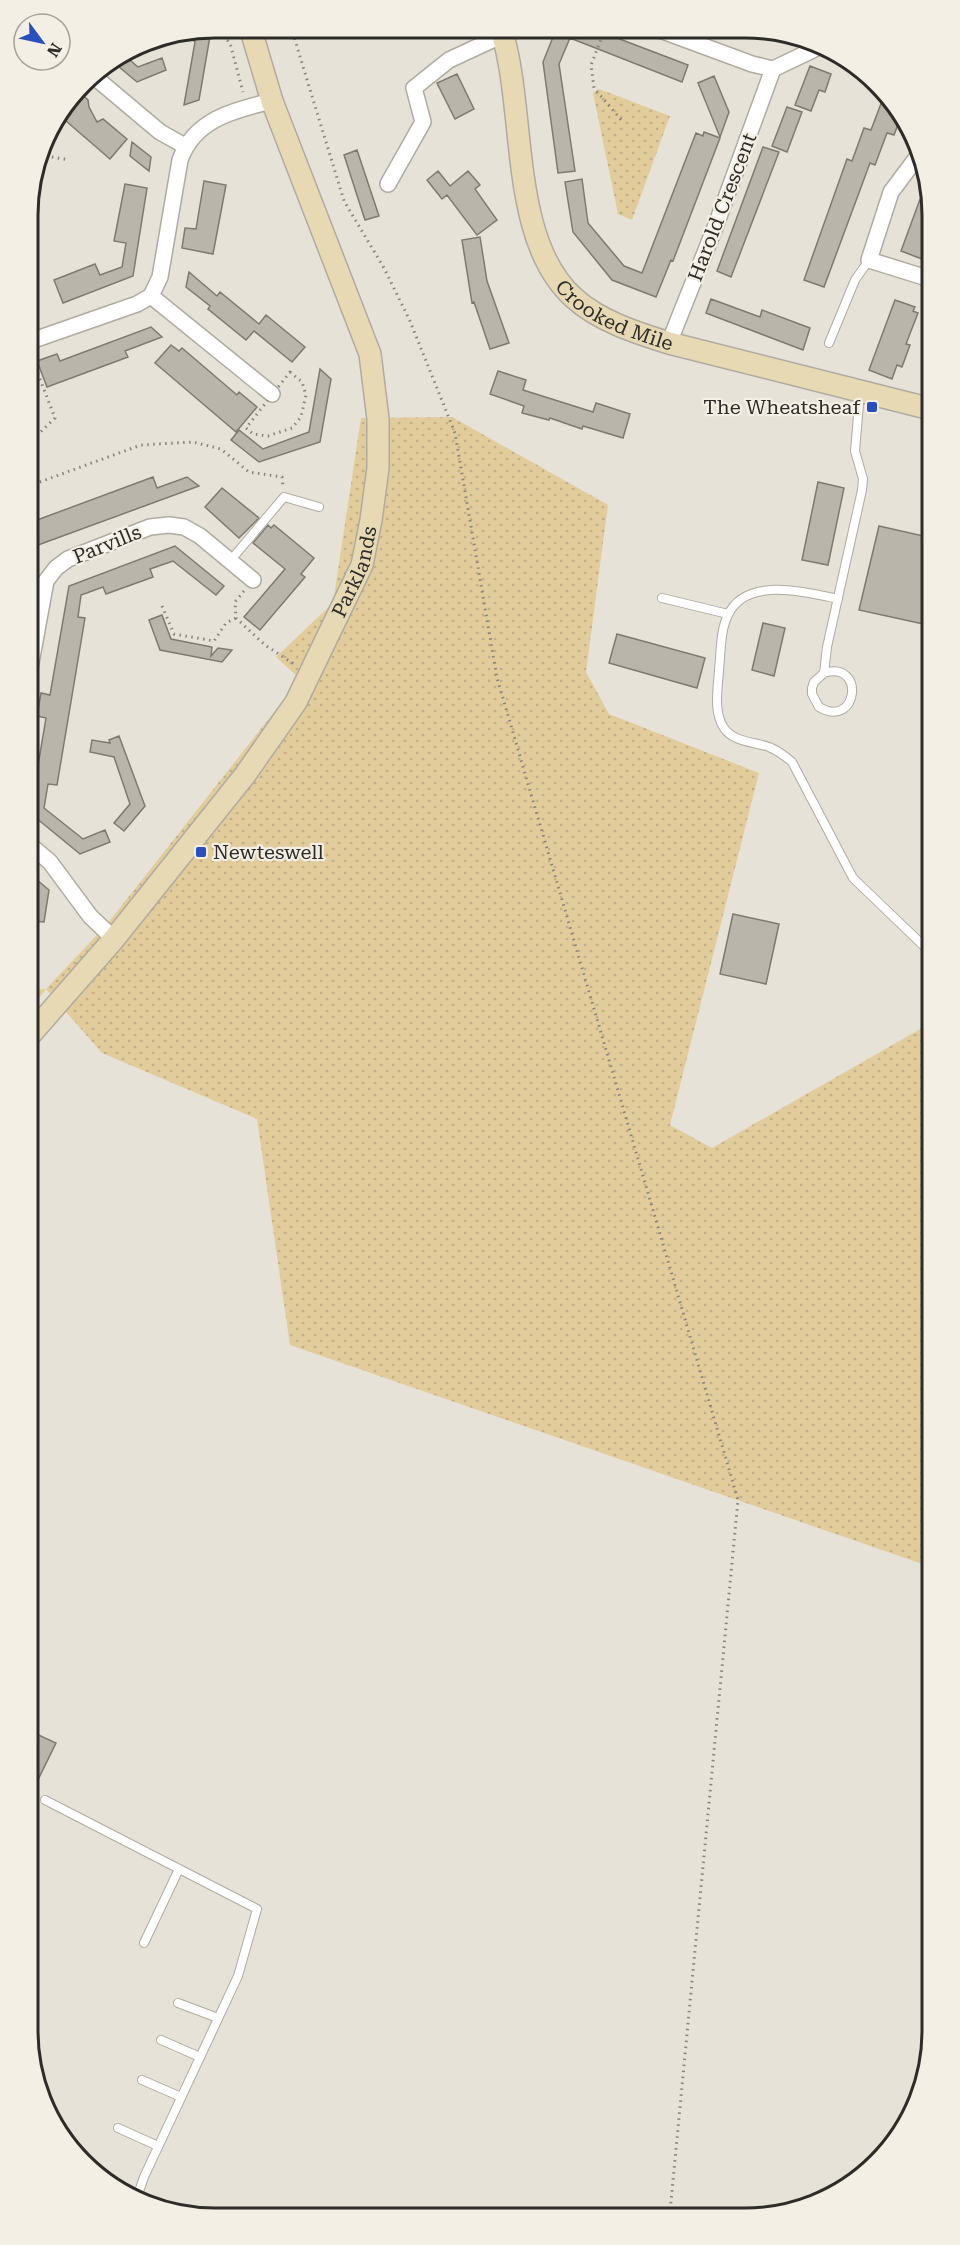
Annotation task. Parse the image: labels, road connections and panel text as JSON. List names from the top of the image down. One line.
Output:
{"streets":{"street":["Harold Crescent","Crooked Mile","Parvills","Parklands"]},"crossings":[["Harold Crescent","Crooked Mile"]],"places":{"transit":["The Wheatsheaf","Newteswell"]},"north":"bottom right"}
